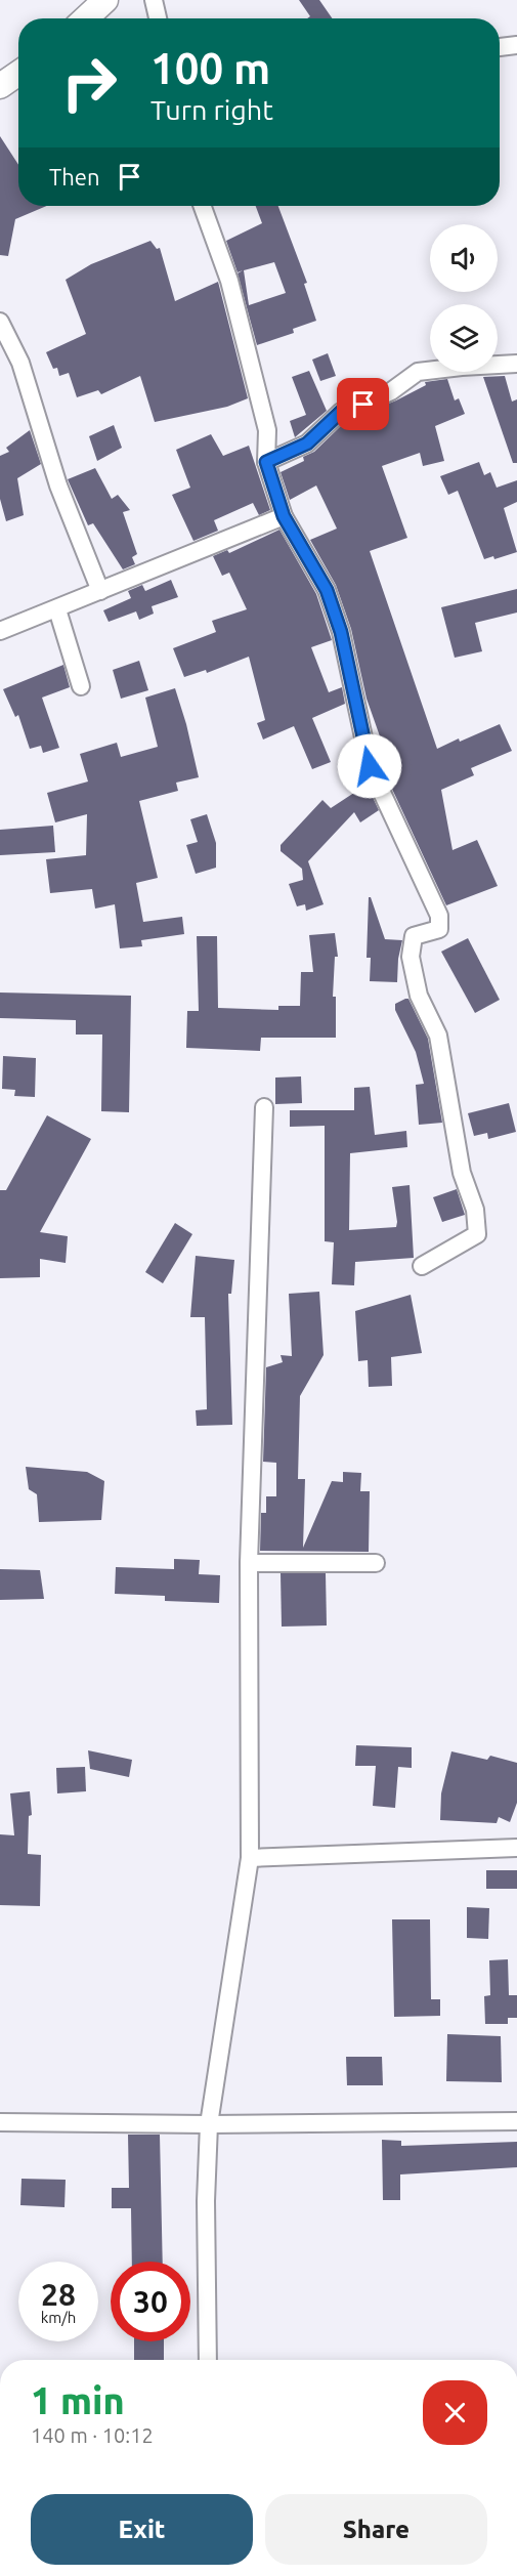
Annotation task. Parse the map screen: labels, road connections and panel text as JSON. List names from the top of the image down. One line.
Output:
{"page":{"turn":["100 m","Turn right"],"then":"Then","speed":"28 km/h","limit":"30","heading":["1 min","140 m · 10:12"],"buttons":["Exit","Share"]}}
